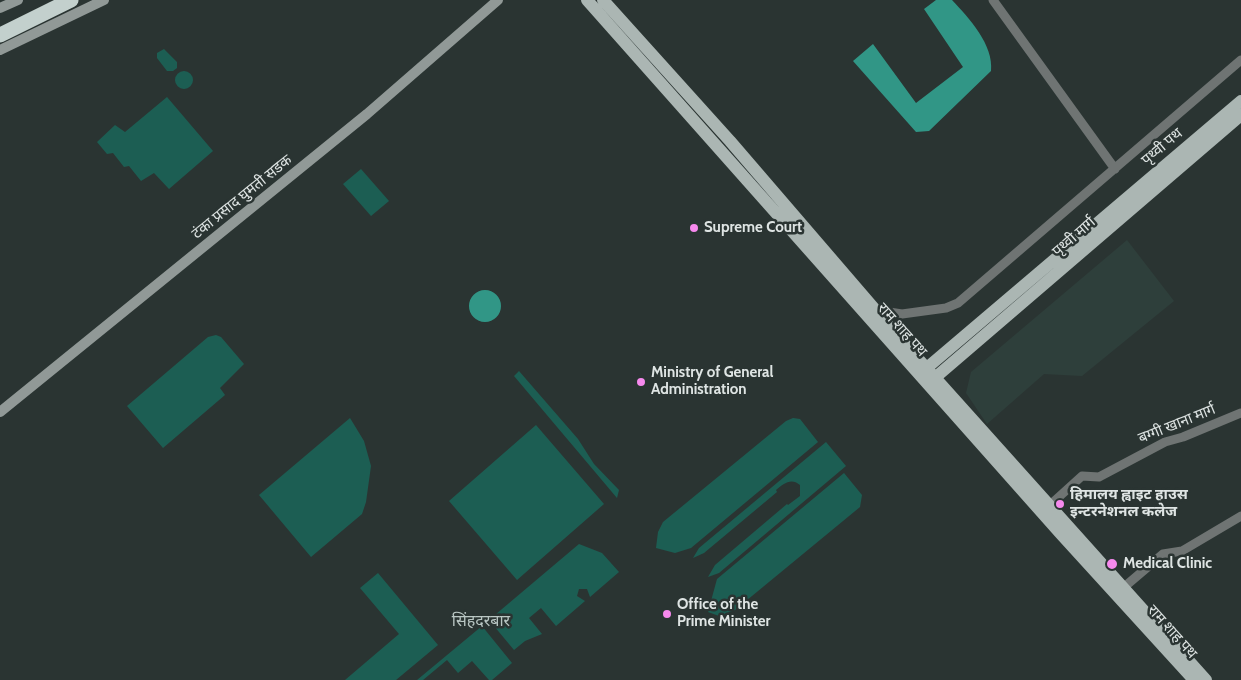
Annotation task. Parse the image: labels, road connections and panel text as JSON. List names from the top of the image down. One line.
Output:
{"streets":{"main road":["पृथ्वी पथ","पृथ्वी मार्ग","राम शाह पथ"],"street":["टंका प्रसाद घुमती सडक","बग्गी खाना मार्ग"]},"crossings":[["पृथ्वी पथ","पृथ्वी मार्ग"],["पृथ्वी मार्ग","राम शाह पथ"],["राम शाह पथ","बग्गी खाना मार्ग"]],"districts":["सिंहदरबार"],"places":["Supreme Court","Ministry of General Administration","हिमालय ह्वाइट हाउस इन्टरनेशनल कलेज","Medical Clinic","Office of the Prime Minister"]}
